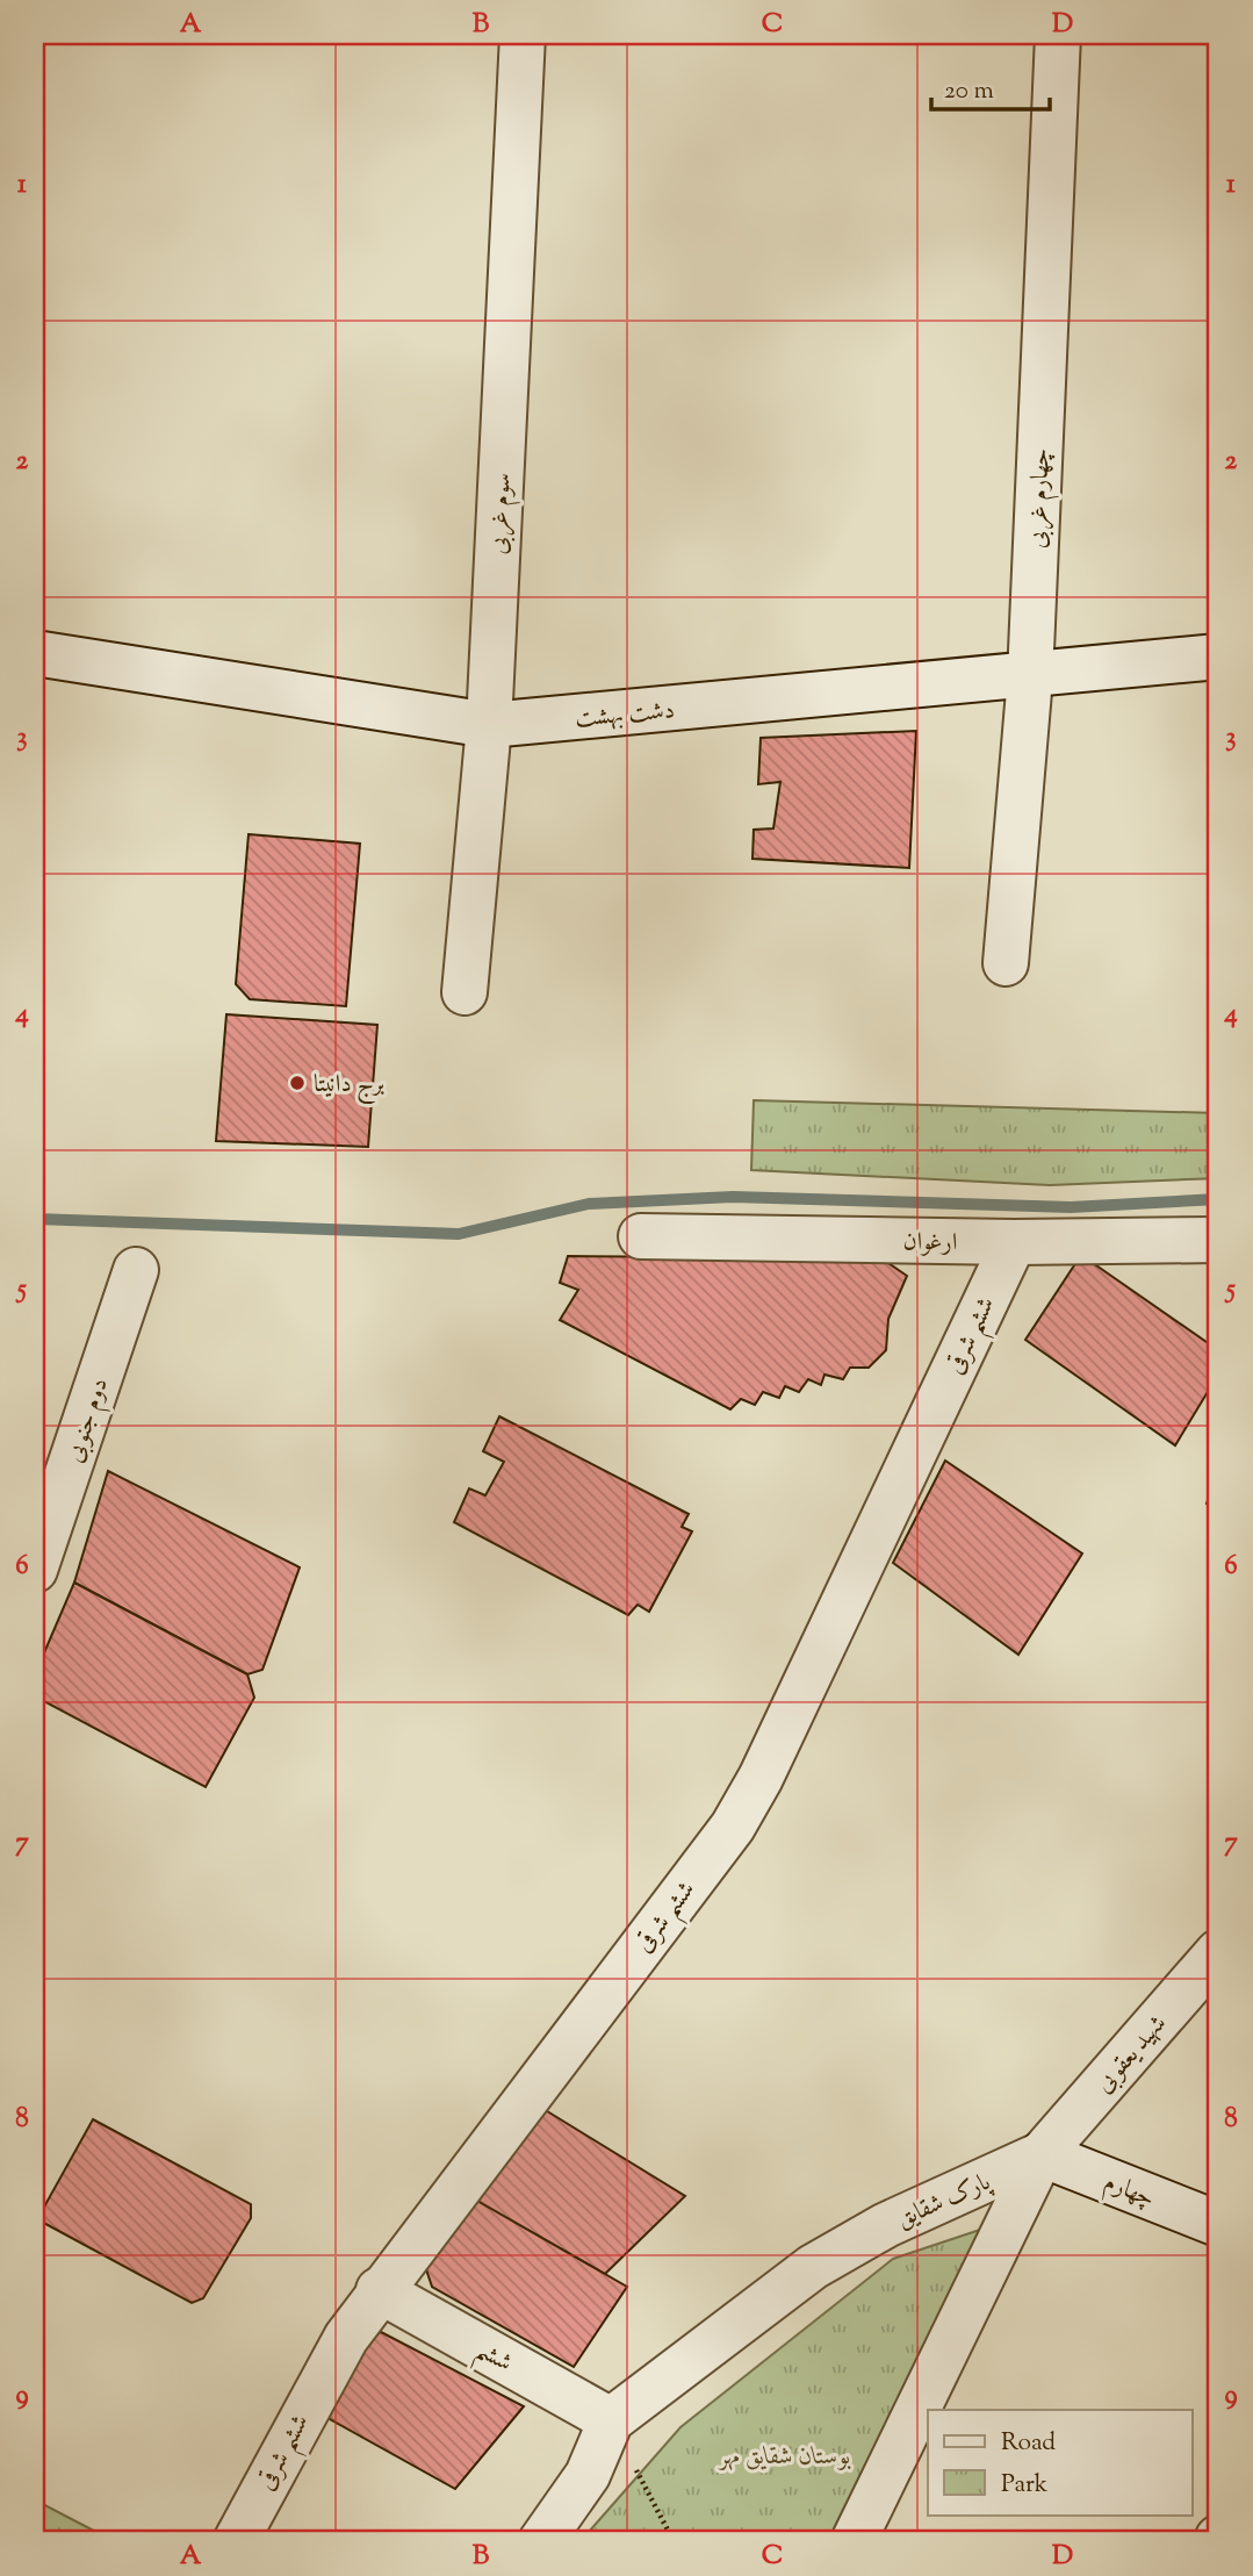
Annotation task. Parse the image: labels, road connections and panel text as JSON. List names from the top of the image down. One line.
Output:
{"streets":{"street":["چهارم غربی","سوم غربی","دشت بهشت","ارغوان","ششم شرقی","دوم جنوبی","شهید یعقوبی","چهارم","پارک شقایق","ششم"]},"crossings":[["چهارم غربی","دشت بهشت"],["سوم غربی","دشت بهشت"],["ارغوان","ششم شرقی"],["ششم شرقی","ششم"],["شهید یعقوبی","چهارم"],["شهید یعقوبی","پارک شقایق"],["چهارم","پارک شقایق"],["پارک شقایق","ششم"]],"parks":["بوستان شقایق مهر"],"places":["برج دانیتا"],"legend":["Road","Park"],"scale_bar":"20 m","grid":{"columns":["A","B","C","D"],"rows":["1","2","3","4","5","6","7","8","9"]}}
